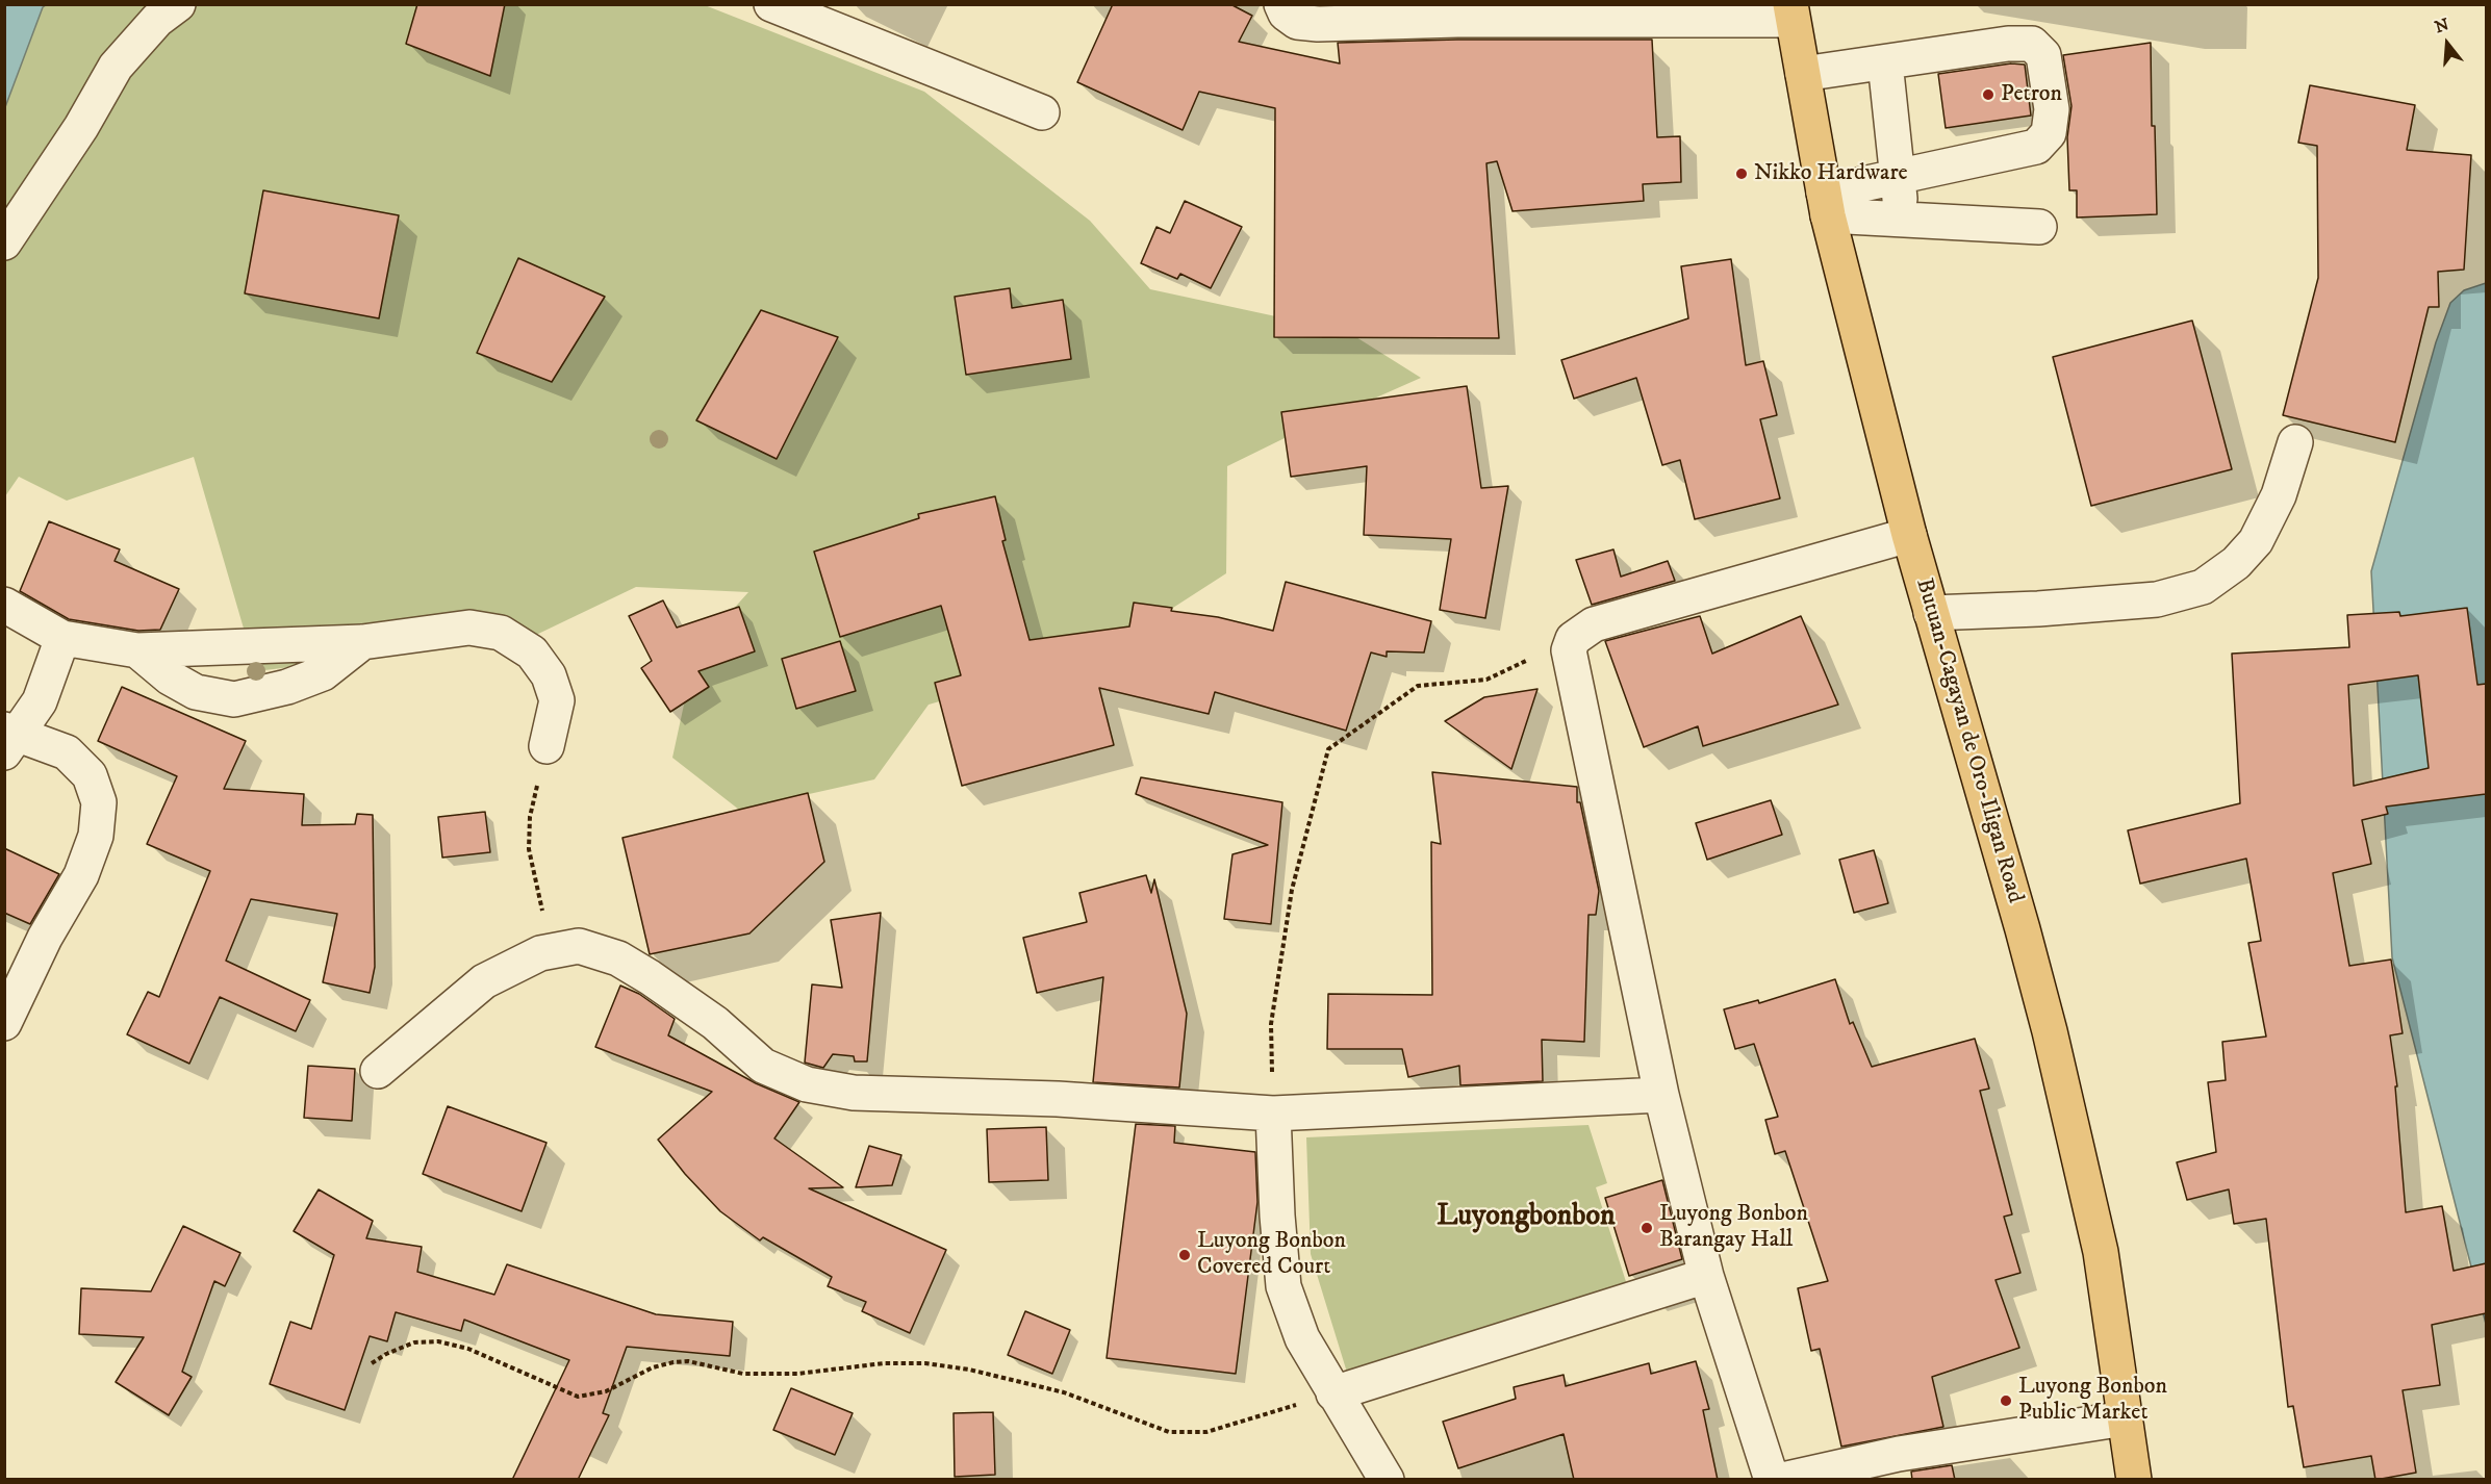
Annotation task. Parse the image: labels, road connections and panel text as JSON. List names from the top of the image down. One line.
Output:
{"streets":{"highway":["Butuan-Cagayan de Oro-Iligan Road"]},"districts":["Luyongbonbon"],"places":["Petron","Nikko Hardware","Luyong Bonbon Barangay Hall","Luyong Bonbon Covered Court","Luyong Bonbon Public Market"],"north":"top"}
